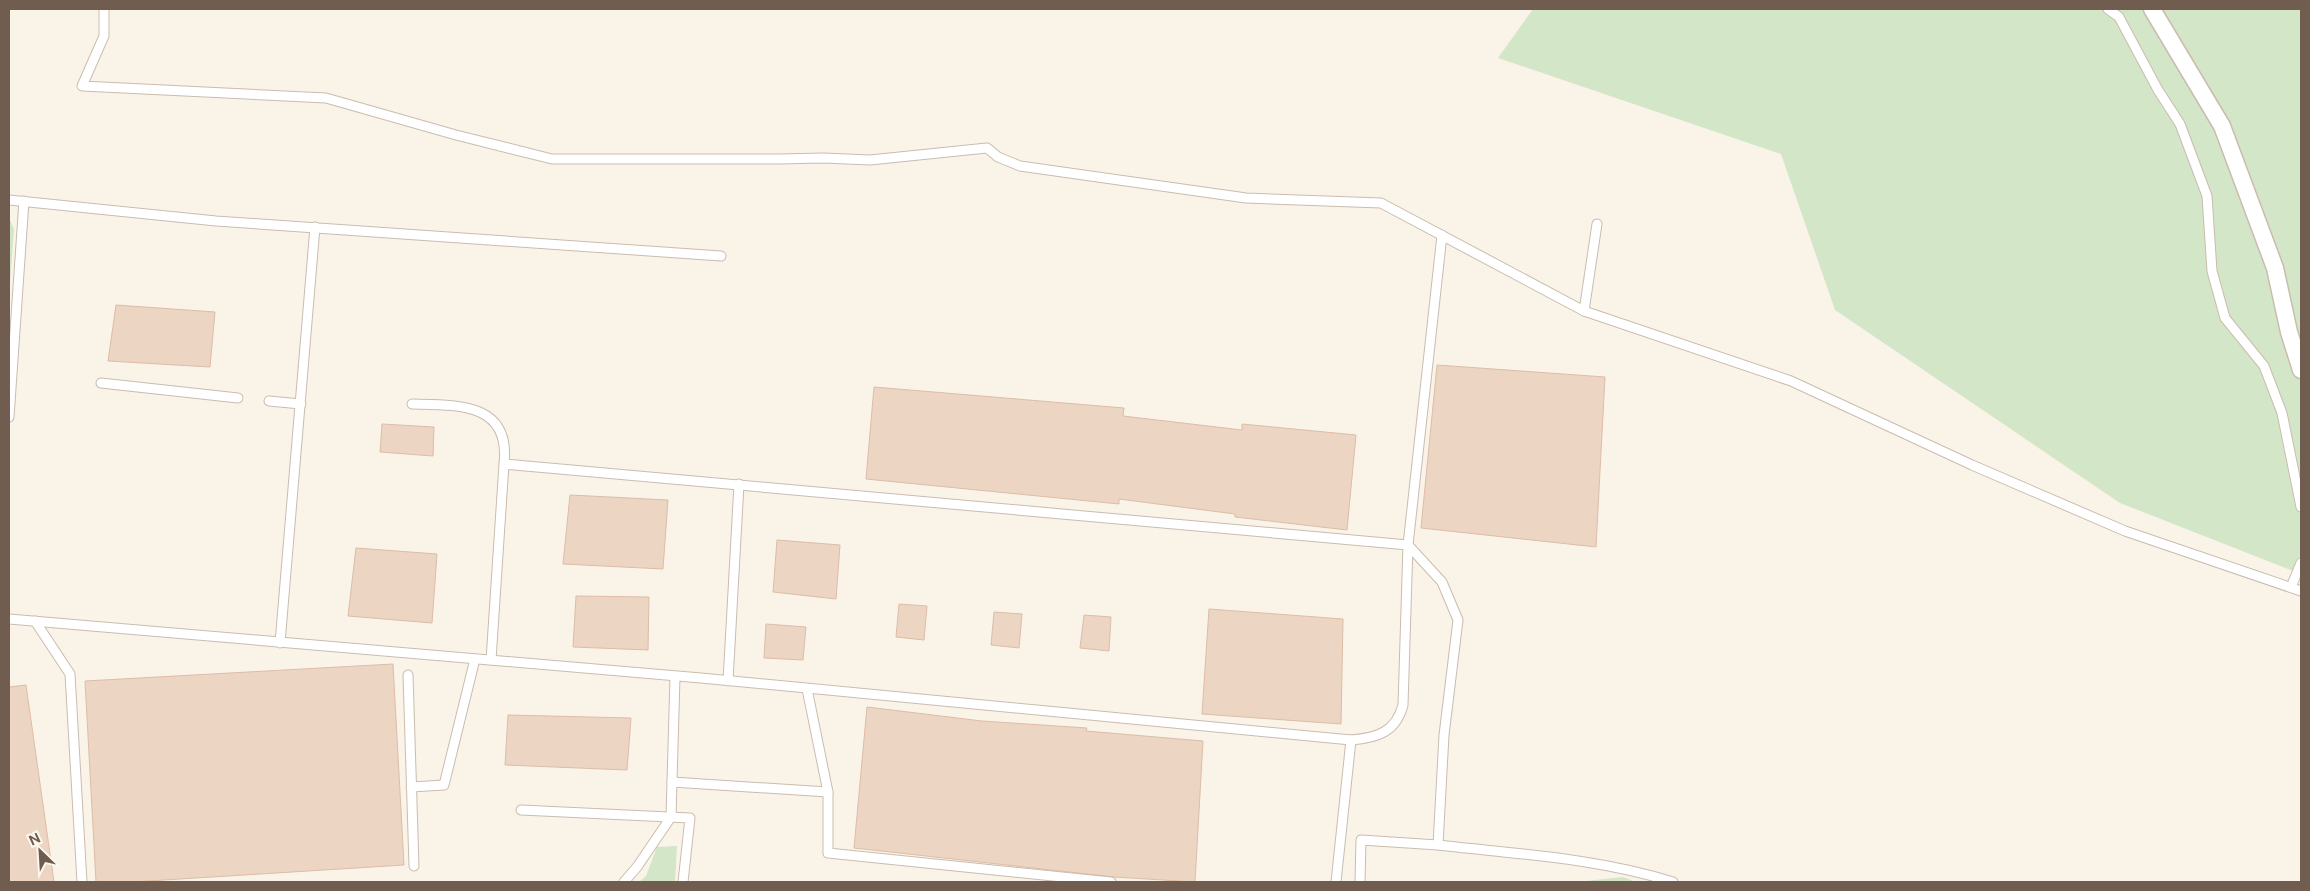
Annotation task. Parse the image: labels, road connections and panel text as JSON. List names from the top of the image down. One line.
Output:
{"north":"top left"}
